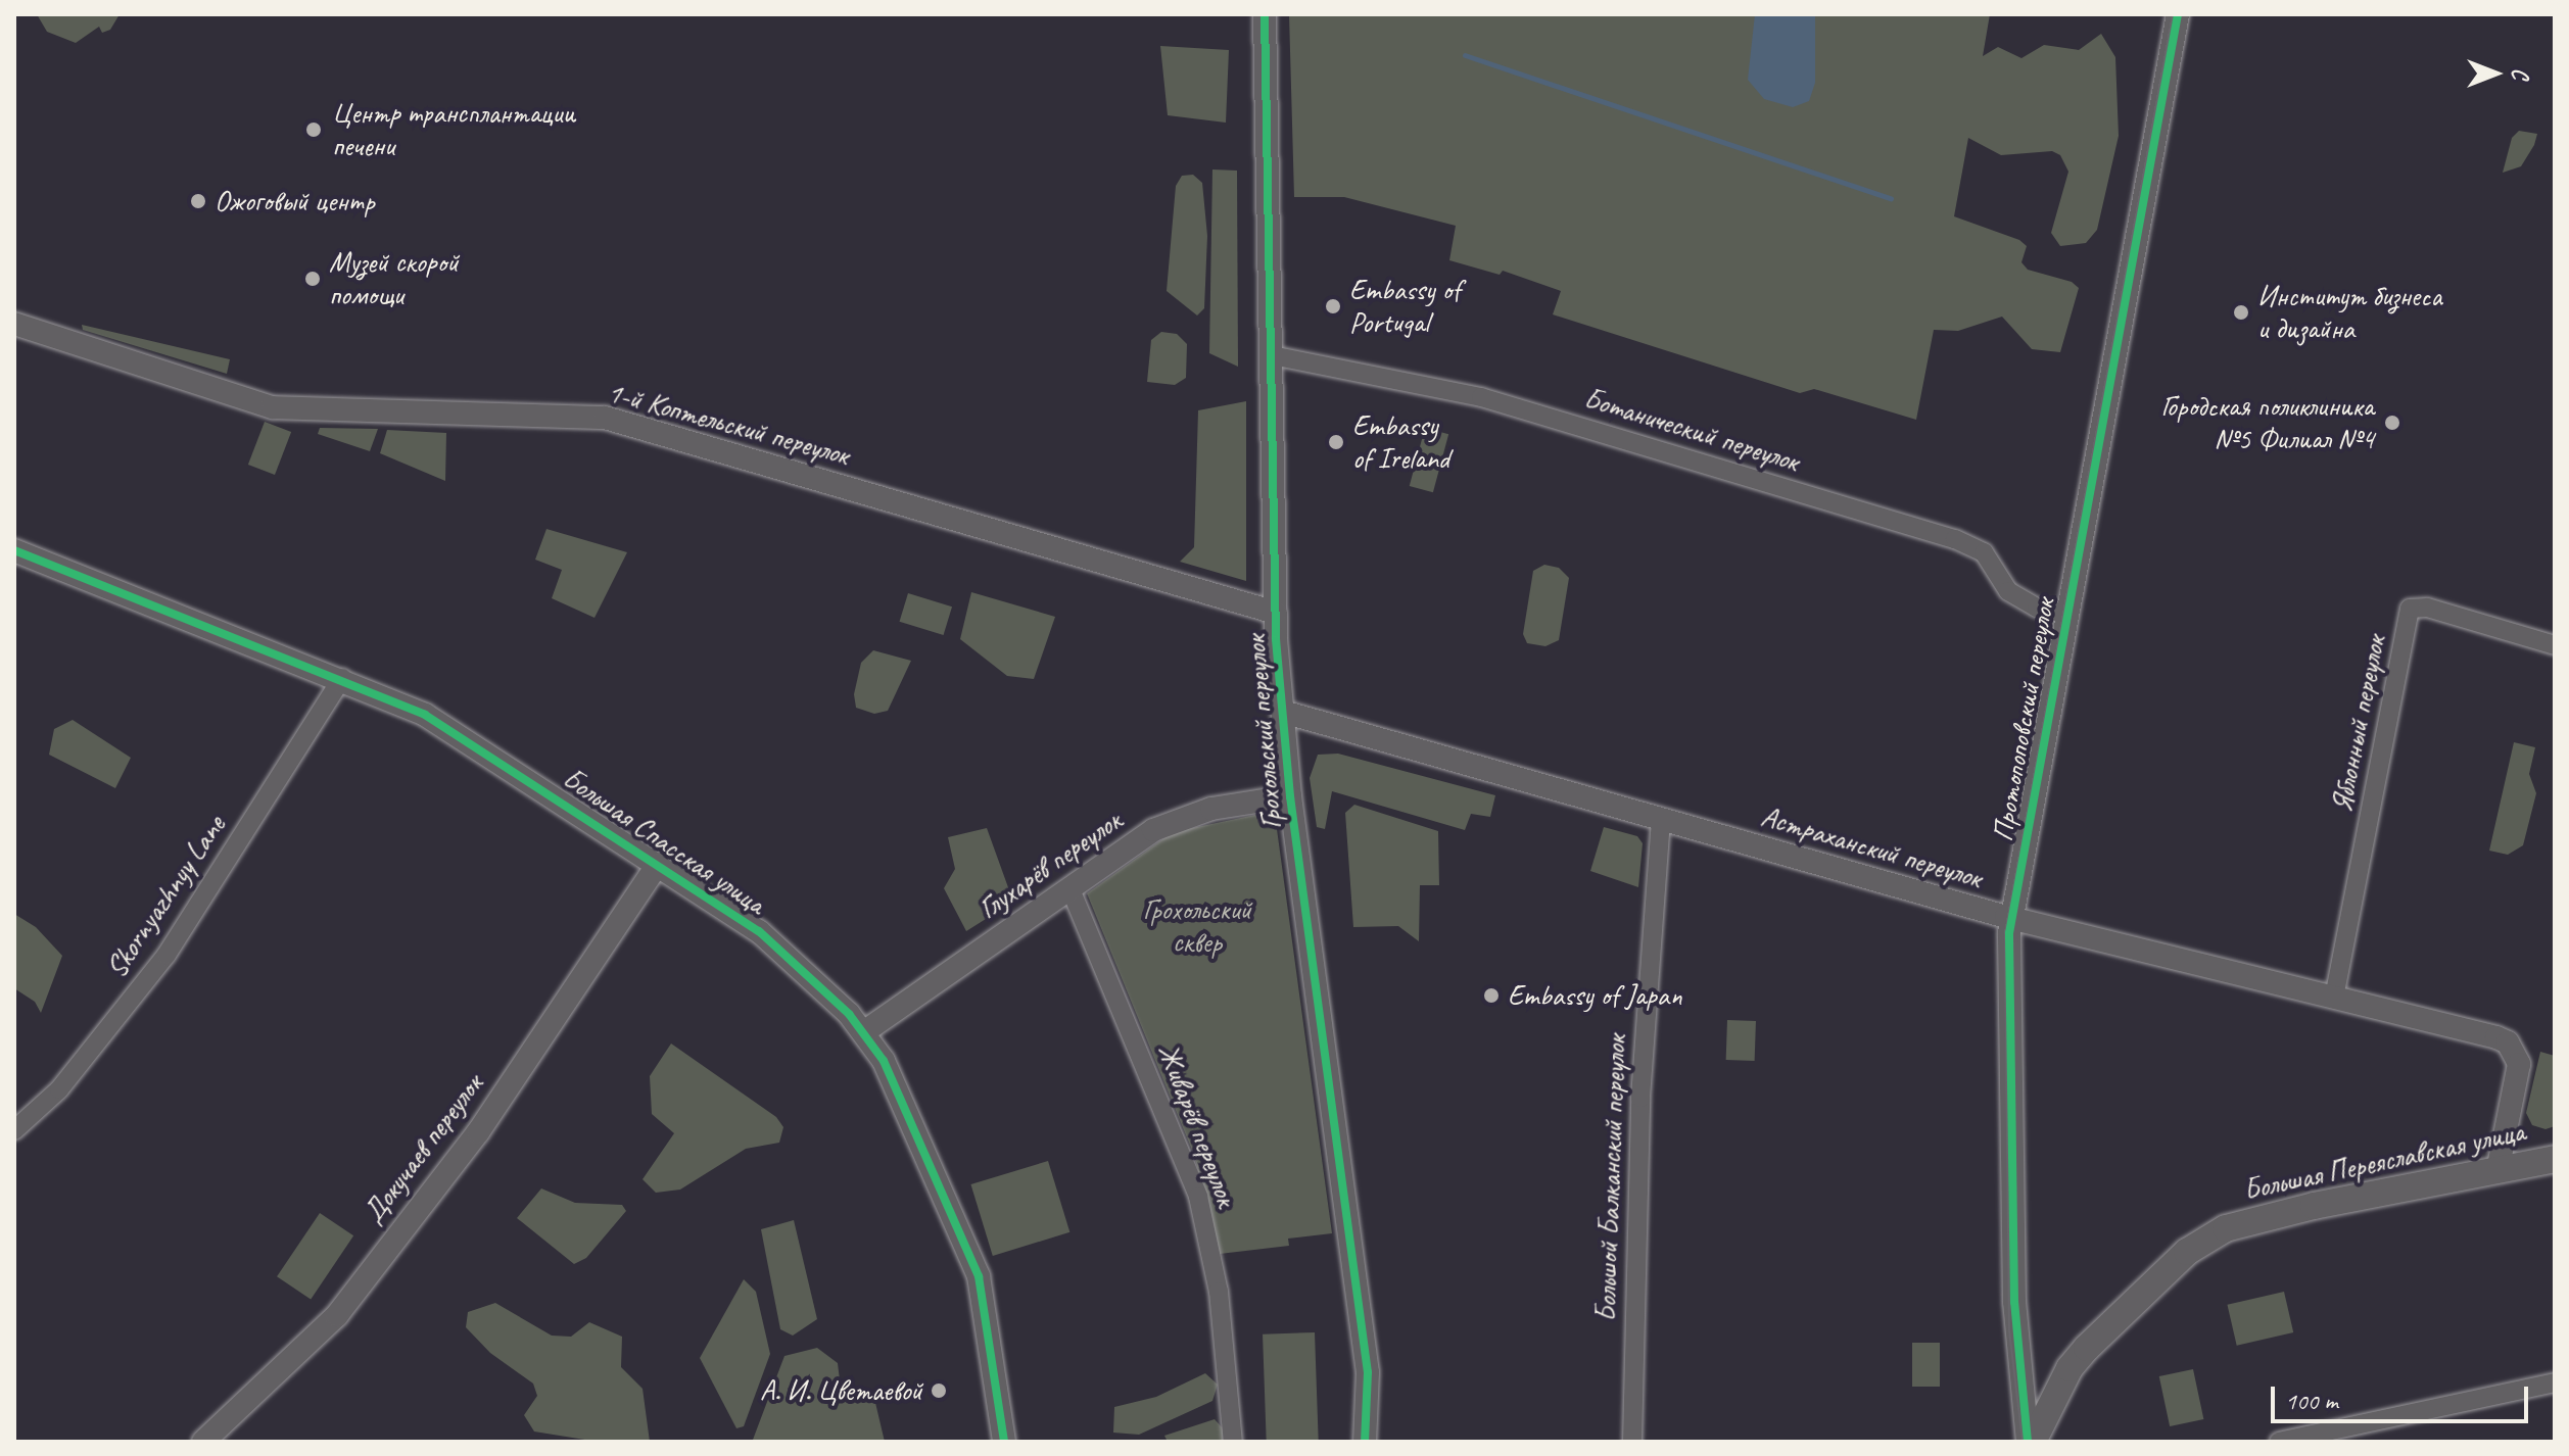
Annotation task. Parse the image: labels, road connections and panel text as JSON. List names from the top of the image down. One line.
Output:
{"streets":{"main road":["Большая Переяславская улица"],"street":["1-й Коптельский переулок","Ботанический переулок","Протопоповский переулок","Яблонный переулок","Грохольский переулок","Большая Спасская улица","Астраханский переулок","Глухарёв переулок","Skornyazhnyy Lane","Живарёв переулок","Докучаев переулок","Большой Балканский переулок"]},"crossings":[["1-й Коптельский переулок","Грохольский переулок"],["Ботанический переулок","Протопоповский переулок"],["Ботанический переулок","Грохольский переулок"],["Протопоповский переулок","Астраханский переулок"],["Протопоповский переулок","Большая Переяславская улица"],["Яблонный переулок","Астраханский переулок"],["Грохольский переулок","Астраханский переулок"],["Грохольский переулок","Глухарёв переулок"],["Большая Спасская улица","Глухарёв переулок"],["Большая Спасская улица","Skornyazhnyy Lane"],["Большая Спасская улица","Докучаев переулок"],["Астраханский переулок","Большая Переяславская улица"],["Астраханский переулок","Большой Балканский переулок"],["Глухарёв переулок","Живарёв переулок"]],"parks":["Грохольский сквер"],"places":["Центр трансплантации печени","Ожоговый центр","Музей скорой помощи","Embassy of Portugal","Институт бизнеса и дизайна","Городская поликлиника №5 Филиал №4","Embassy of Ireland","Embassy of Japan","А. И. Цветаевой"],"scale_bar":"100 m","north":"right"}
